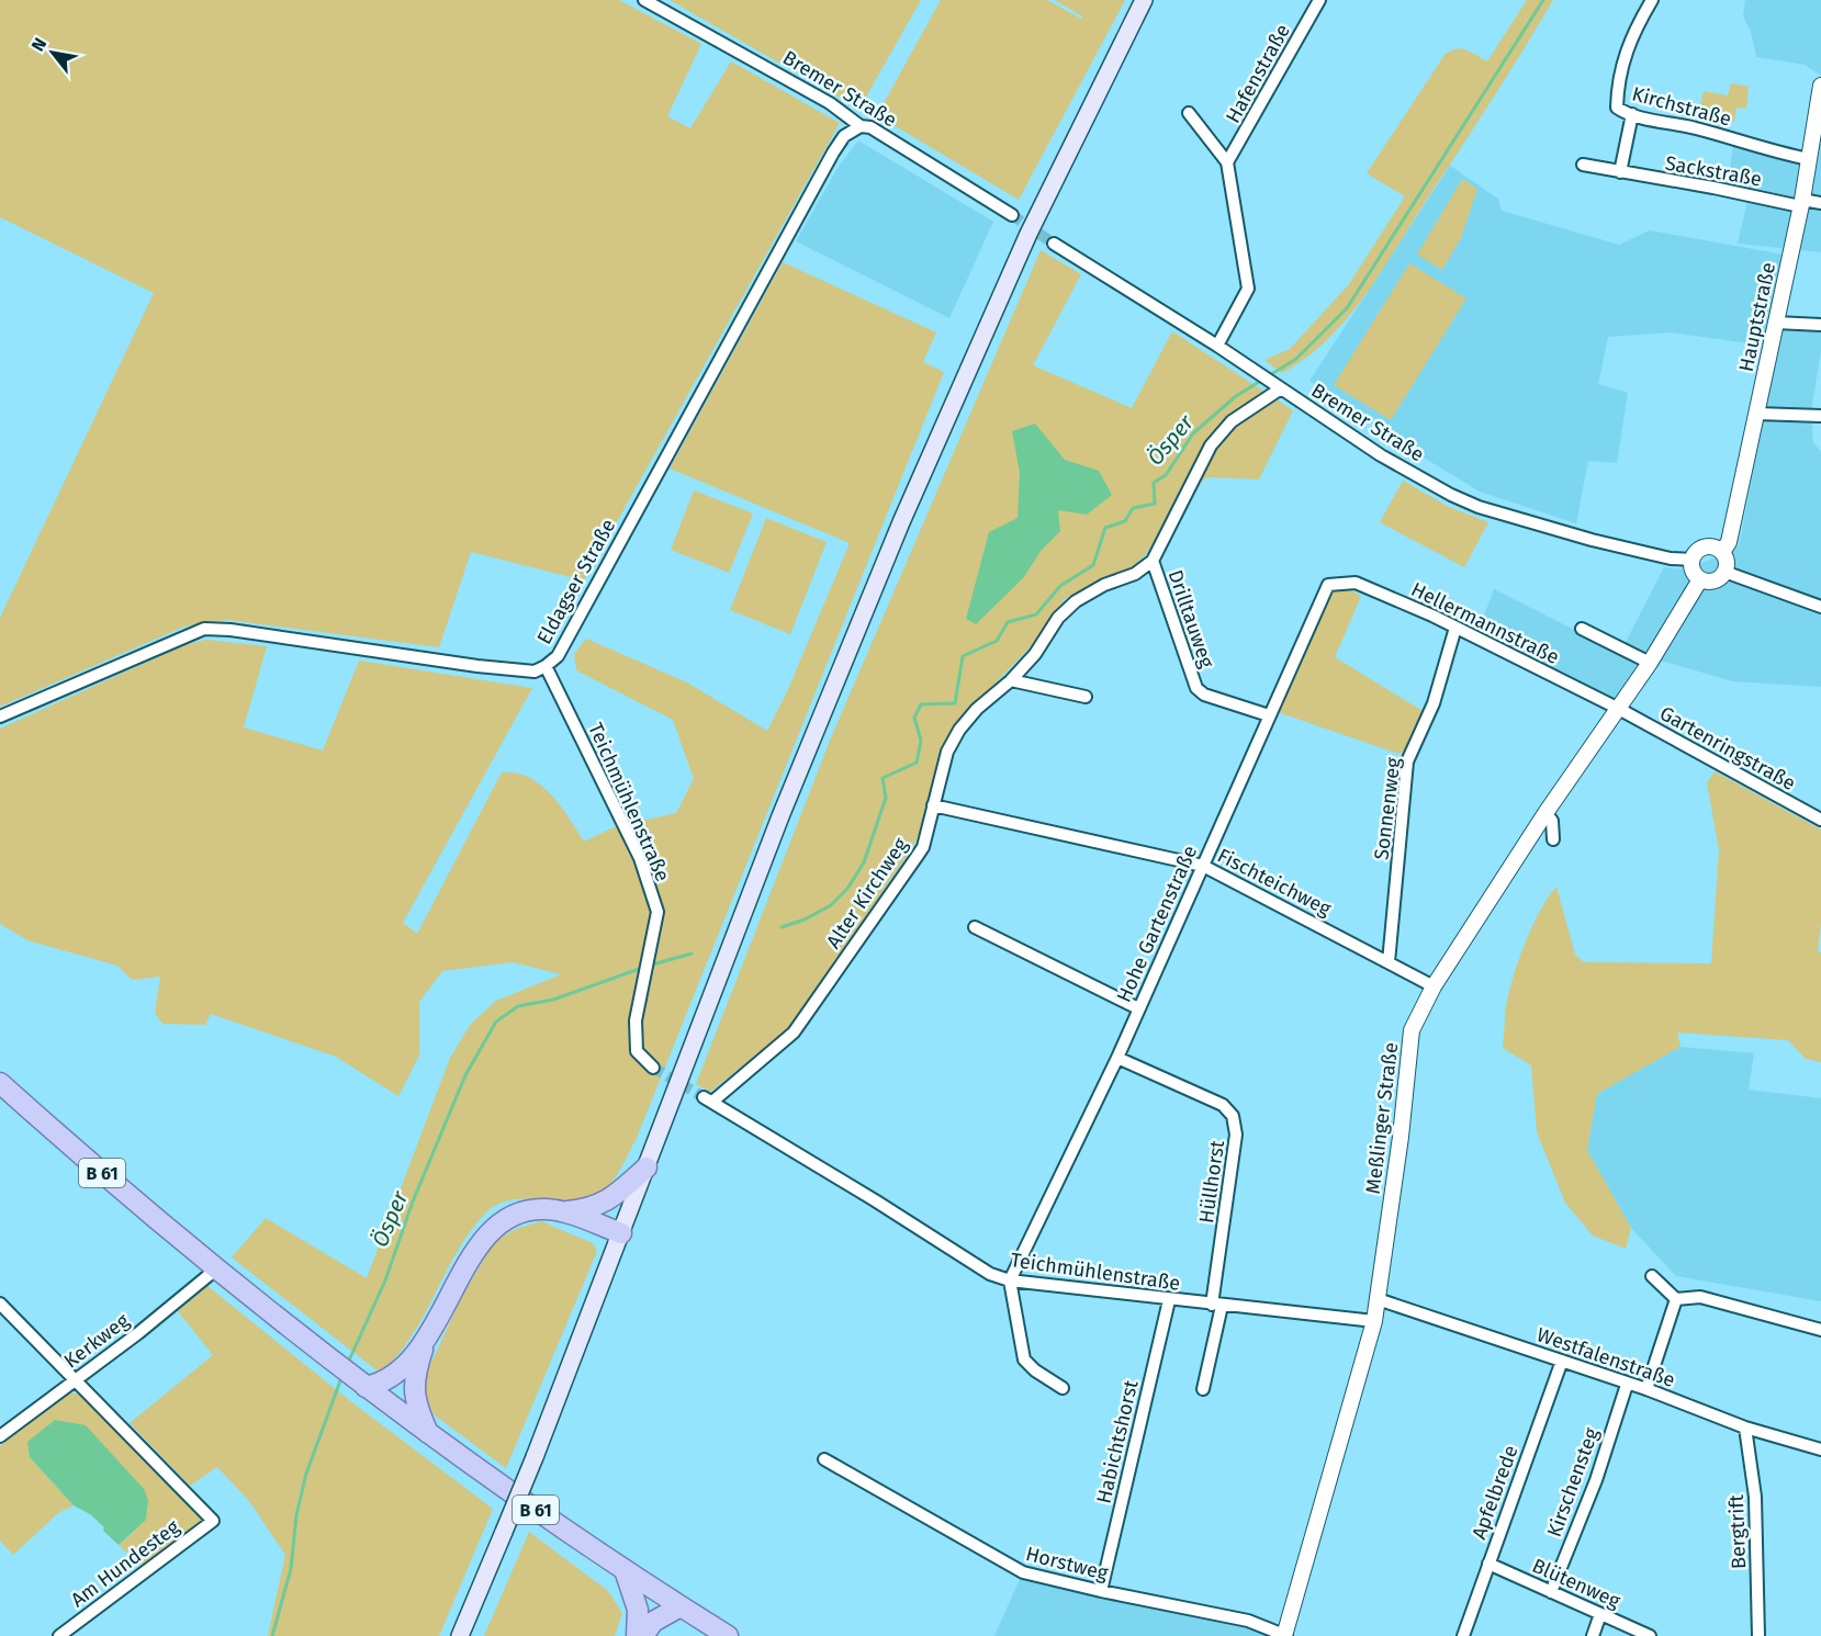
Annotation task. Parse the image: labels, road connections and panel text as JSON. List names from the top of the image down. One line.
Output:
{"streets":{"main road":["B 61"],"street":["Hafenstraße","Bremer Straße","Kirchstraße","Sackstraße","Hauptstraße","Eldagser Straße","Drilltauweg","Hellermannstraße","Gartenringstraße","Teichmühlenstraße","Sonnenweg","Fischteichweg","Alter Kirchweg","Hohe Gartenstraße","Meßlinger Straße","Hüllhorst","Kerkweg","Westfalenstraße","Habichtshorst","Kirschensteg","Apfelbrede","Bergtrift","Am Hundesteg","Horstweg","Blütenweg"]},"crossings":[["Hafenstraße","Bremer Straße"],["Bremer Straße","Hauptstraße"],["Bremer Straße","Eldagser Straße"],["Kirchstraße","Hauptstraße"],["Sackstraße","Hauptstraße"],["Eldagser Straße","Teichmühlenstraße"],["Drilltauweg","Alter Kirchweg"],["Drilltauweg","Hohe Gartenstraße"],["Hellermannstraße","Gartenringstraße"],["Hellermannstraße","Sonnenweg"],["Hellermannstraße","Hohe Gartenstraße"],["Hellermannstraße","Meßlinger Straße"],["Gartenringstraße","Meßlinger Straße"],["Teichmühlenstraße","Alter Kirchweg"],["Teichmühlenstraße","Hohe Gartenstraße"],["Teichmühlenstraße","Meßlinger Straße"],["Teichmühlenstraße","Hüllhorst"],["Teichmühlenstraße","Habichtshorst"],["Sonnenweg","Fischteichweg"],["Fischteichweg","Alter Kirchweg"],["Fischteichweg","Hohe Gartenstraße"],["Fischteichweg","Meßlinger Straße"],["Hohe Gartenstraße","Hüllhorst"],["Meßlinger Straße","Westfalenstraße"],["Meßlinger Straße","Horstweg"],["B 61","Kerkweg"],["Kerkweg","Am Hundesteg"],["Westfalenstraße","Kirschensteg"],["Westfalenstraße","Apfelbrede"],["Westfalenstraße","Bergtrift"],["Habichtshorst","Horstweg"],["Kirschensteg","Blütenweg"],["Apfelbrede","Blütenweg"]],"water":["Ösper"],"north":"top left"}
